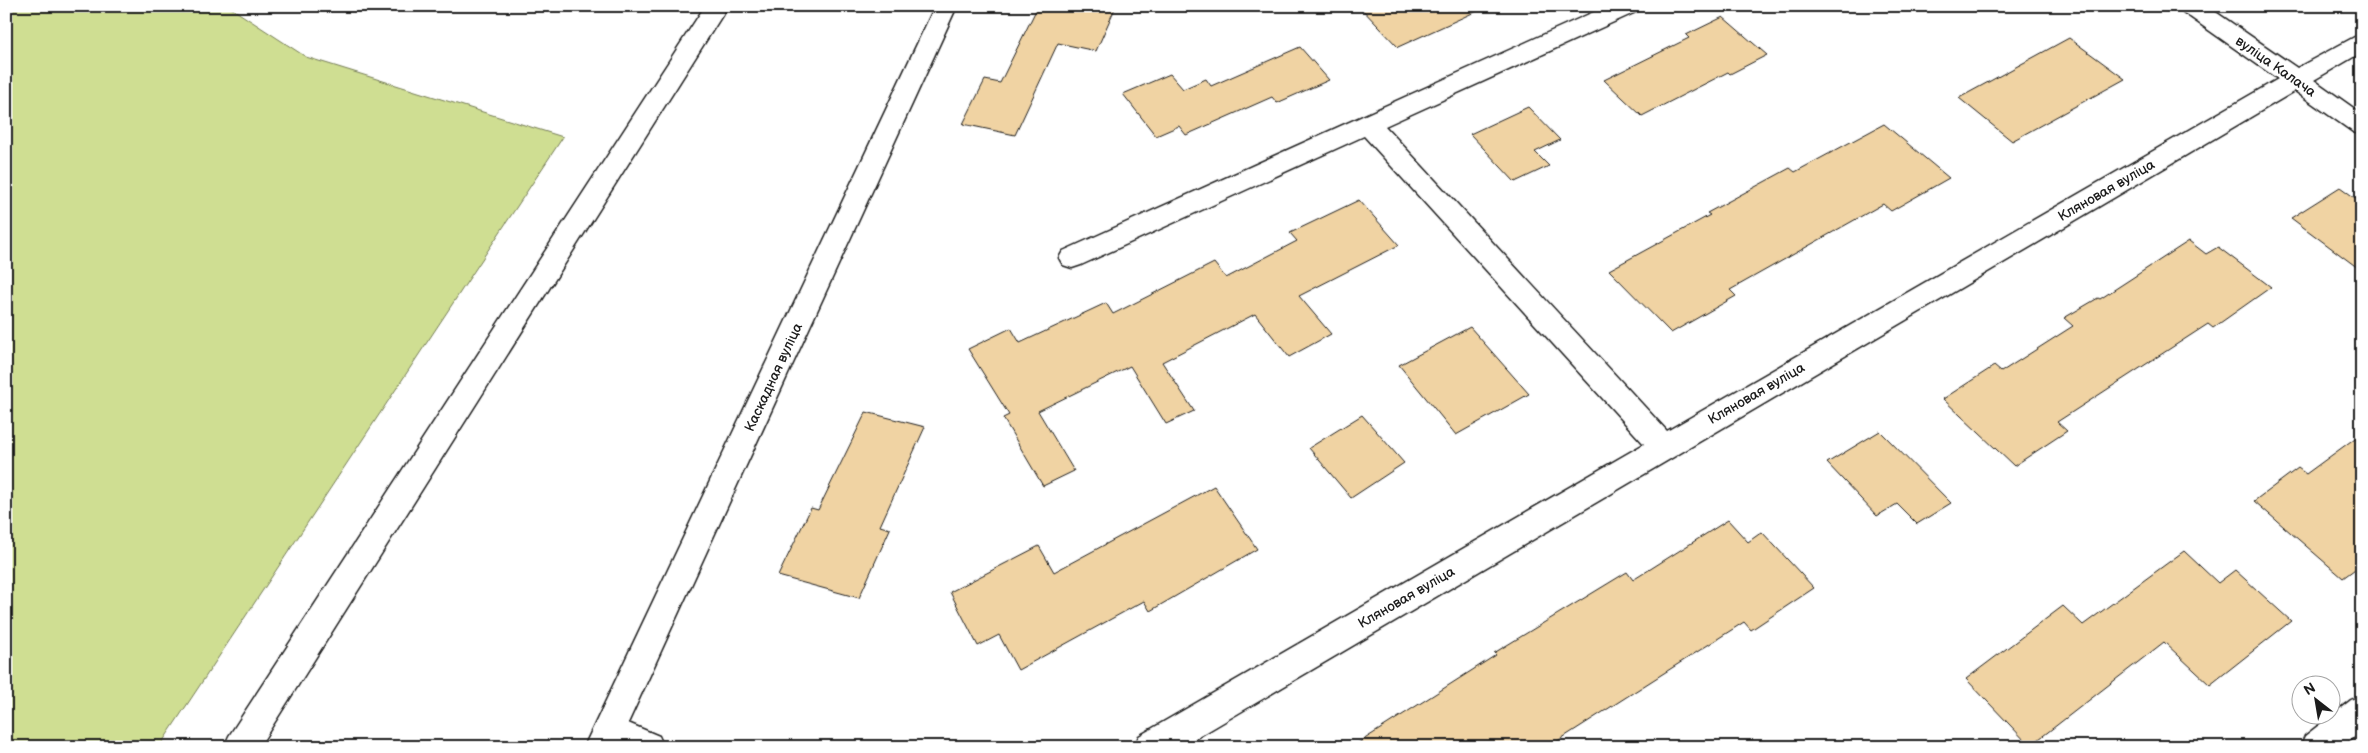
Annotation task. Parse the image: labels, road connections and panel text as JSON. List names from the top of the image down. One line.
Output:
{"streets":{"street":["вуліца Калача","Кляновая вуліца","Каскадная вуліца"]},"crossings":[["вуліца Калача","Кляновая вуліца"]],"north":"top left"}
